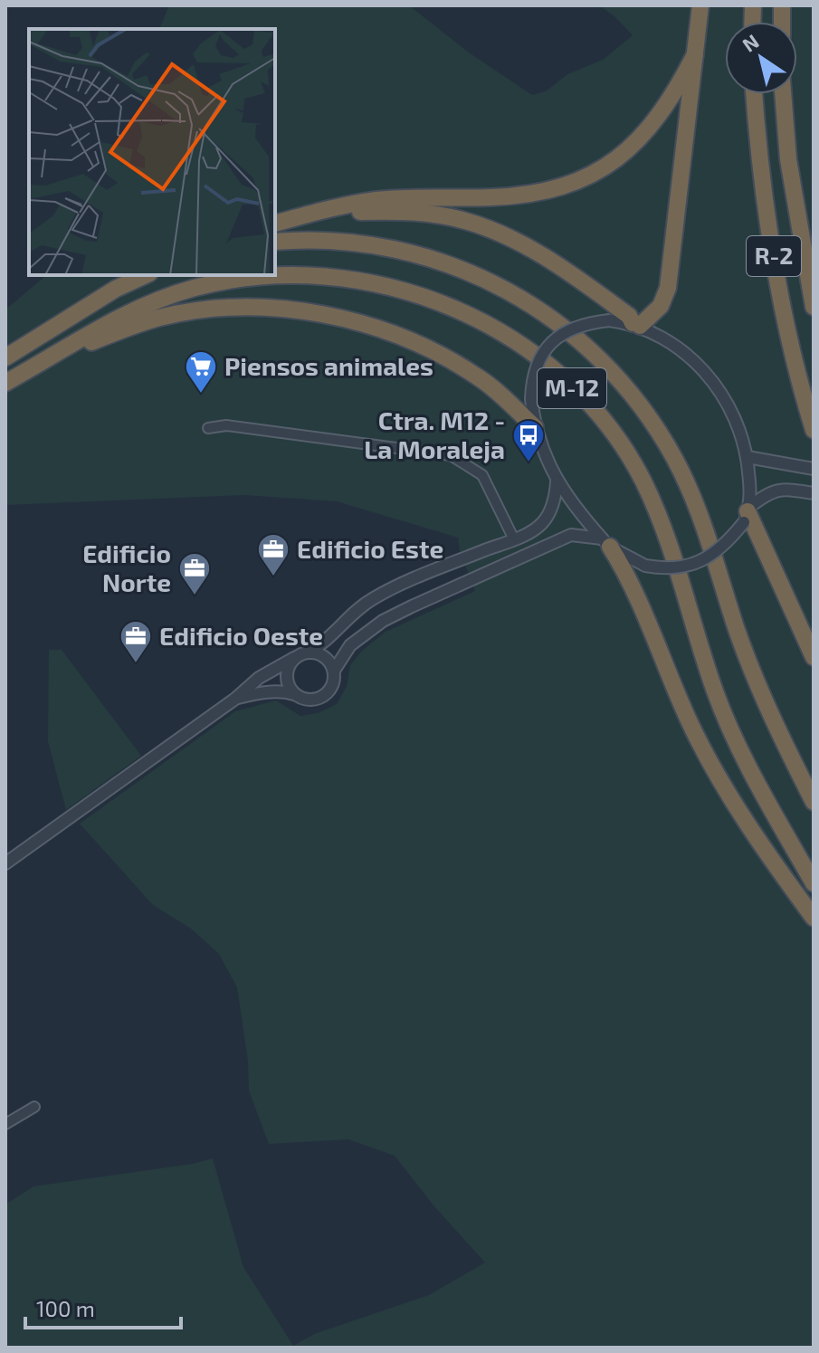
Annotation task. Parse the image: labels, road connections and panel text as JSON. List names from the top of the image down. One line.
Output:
{"streets":{"highway":["R-2","M-12"]},"places":{"supermarket":["Piensos animales"],"bus stop":["Ctra. M12 - La Moraleja"],"office":["Edificio Este","Edificio Norte","Edificio Oeste"]},"scale_bar":"100 m","north":"top left"}
